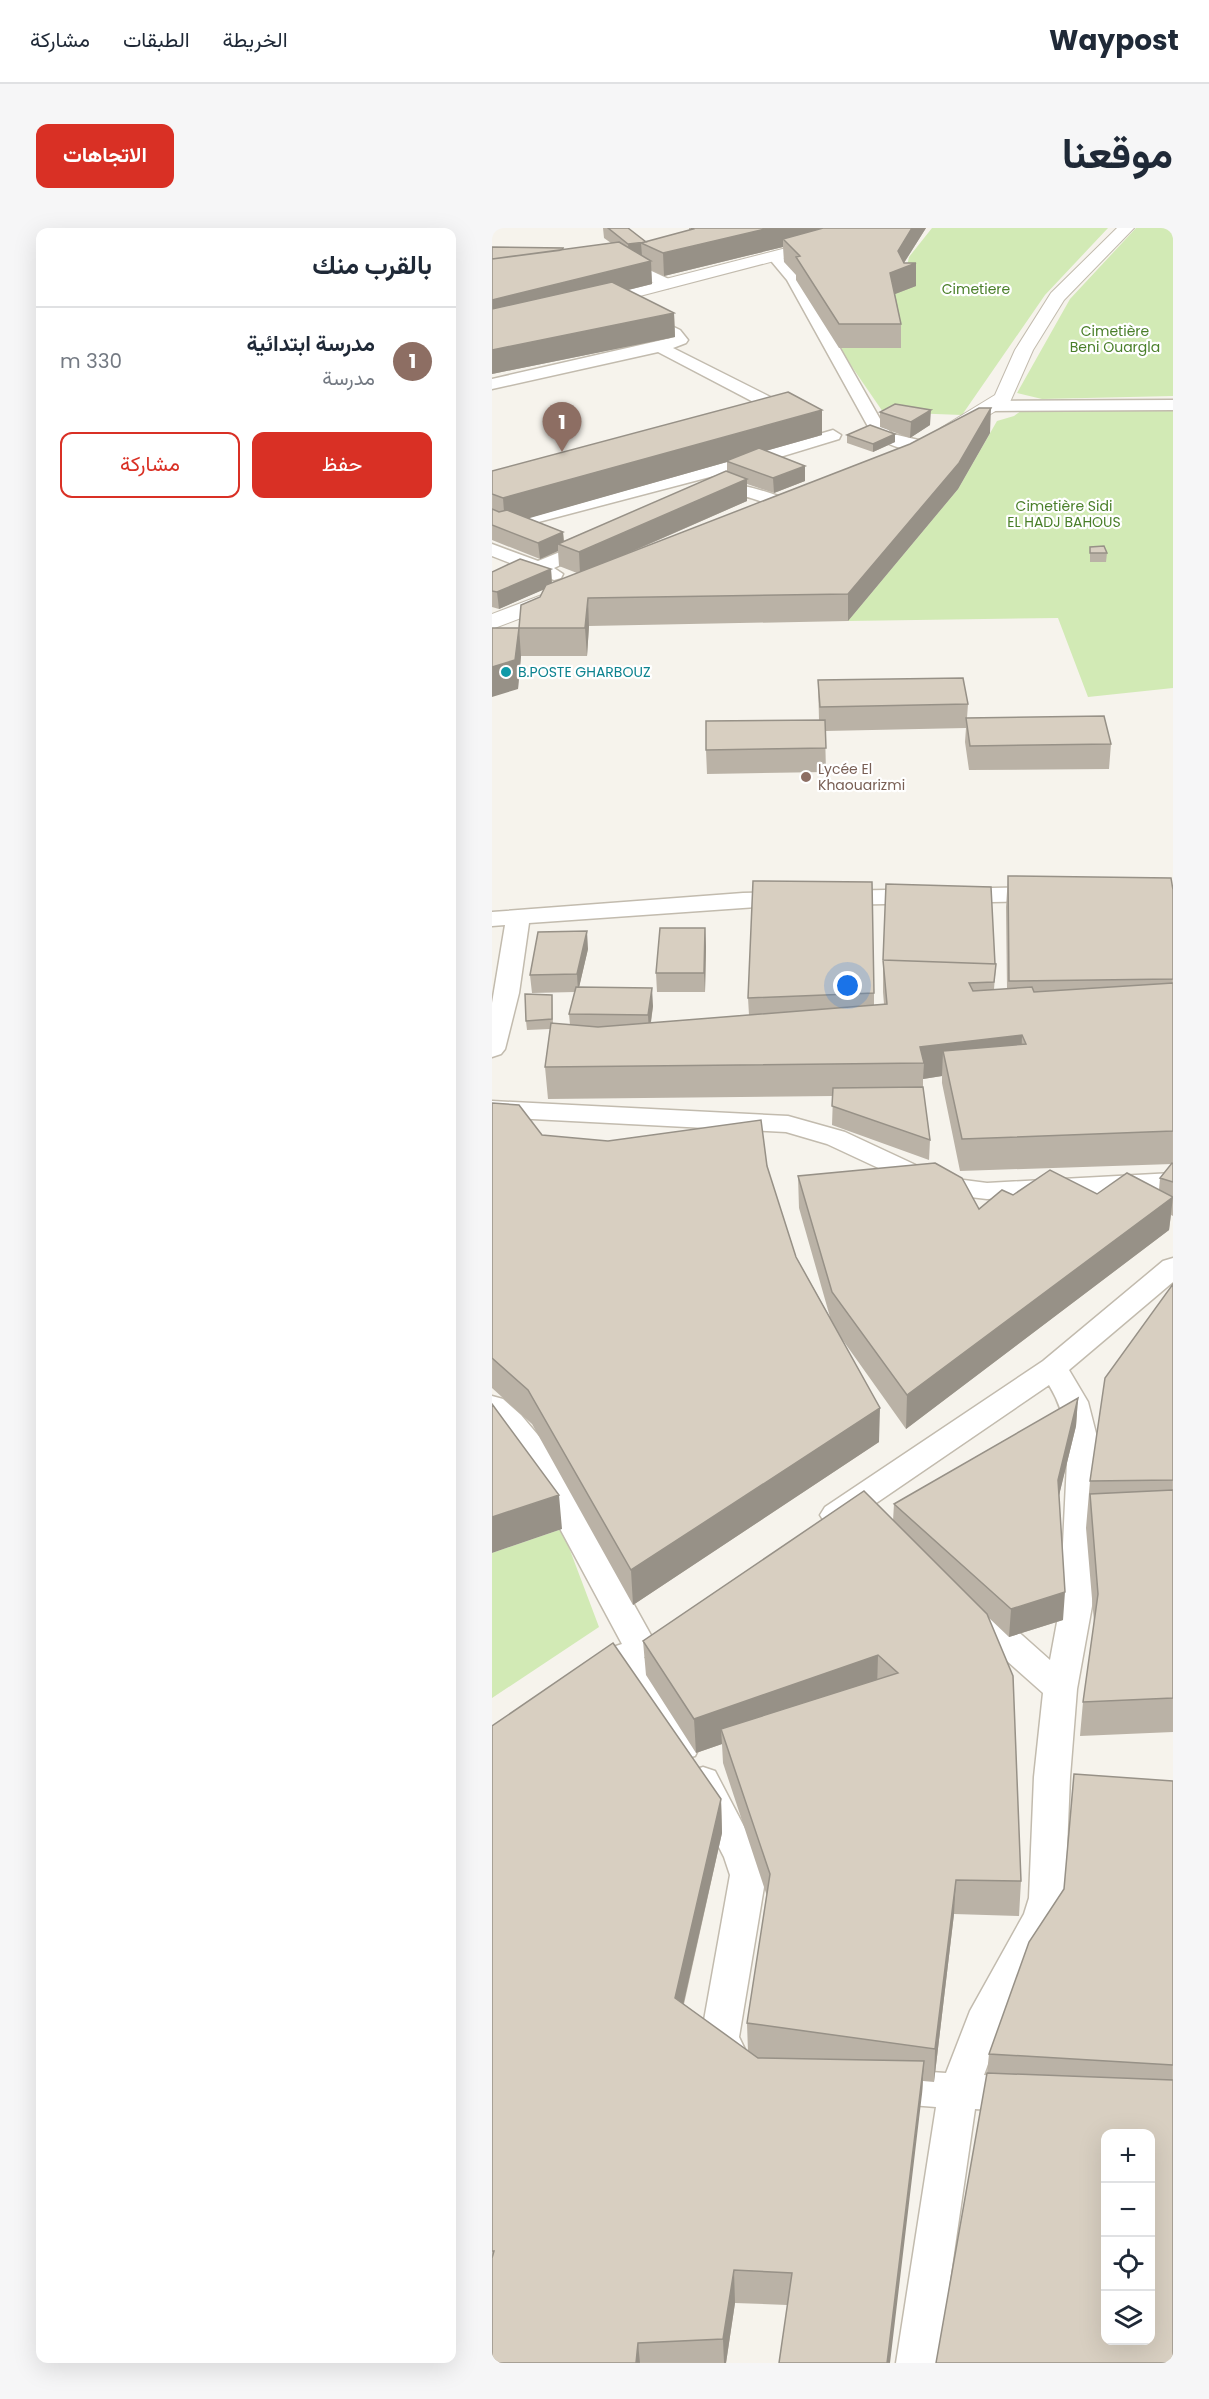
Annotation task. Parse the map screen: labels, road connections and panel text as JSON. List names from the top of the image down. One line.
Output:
{"parks":["Cimetiere","Cimetière Beni Ouargla","Cimetière Sidi EL HADJ BAHOUS"],"places":["B.POSTE GHARBOUZ","Lycée El Khaouarizmi"],"page":{"header":"Waypost","nav":["الخريطة","الطبقات","مشاركة"],"title":"موقعنا","buttons":["الاتجاهات",["حفظ","مشاركة"]],"heading":"بالقرب منك","list":[{"mark":"1","name":"مدرسة ابتدائية","note":"مدرسة","value":"330 m"}],"pins":"1","map_buttons":["+","−"]}}
